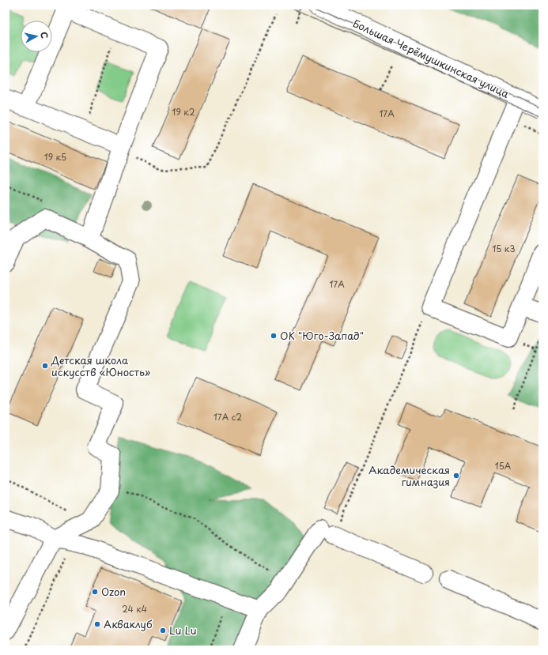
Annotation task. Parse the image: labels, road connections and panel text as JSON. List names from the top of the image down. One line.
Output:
{"streets":{"main road":["Большая Черёмушкинская улица"]},"places":["ОК \"Юго-Запад\"","Детская школа искусств «Юность»","Академическая гимназия","Ozon","Акваклуб","Lu Lu"],"house_numbers":["19 к2","17А","19 к5","15 к3","17А","17А с2","15А","24 к4"],"north":"right"}
